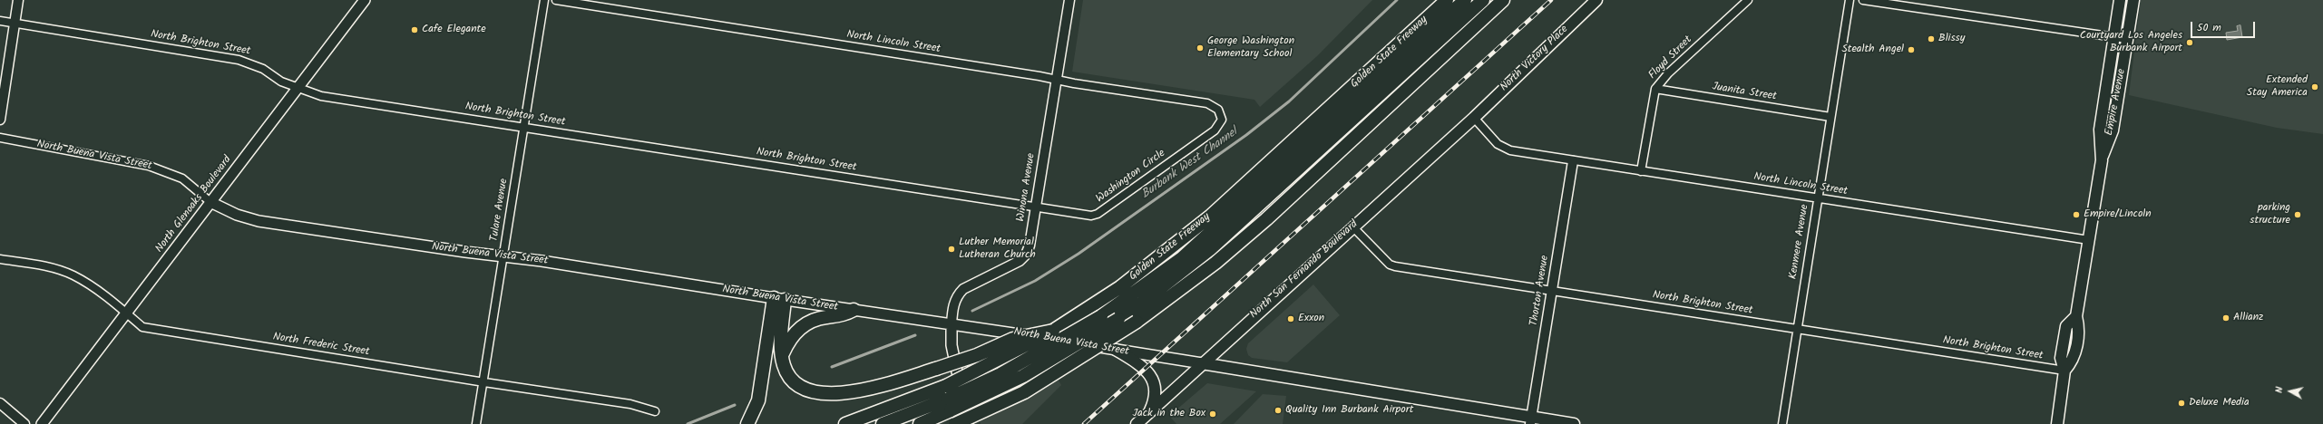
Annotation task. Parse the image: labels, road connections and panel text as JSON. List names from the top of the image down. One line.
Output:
{"streets":{"highway":["Golden State Freeway"],"main road":["North Victory Place","Empire Avenue","North Buena Vista Street","Winona Avenue","North Glenoaks Boulevard","North San Fernando Boulevard"],"street":["North Lincoln Street","North Brighton Street","Floyd Street","Juanita Street","Washington Circle","Tulare Avenue","Kenmere Avenue","Thorton Avenue","North Frederic Street"]},"crossings":[["North Lincoln Street","Floyd Street"],["North Lincoln Street","North Victory Place"],["North Lincoln Street","Empire Avenue"],["North Lincoln Street","Washington Circle"],["North Lincoln Street","Winona Avenue"],["North Lincoln Street","Kenmere Avenue"],["North Lincoln Street","North San Fernando Boulevard"],["North Lincoln Street","Thorton Avenue"],["North Brighton Street","Empire Avenue"],["North Brighton Street","Washington Circle"],["North Brighton Street","Winona Avenue"],["North Brighton Street","North Glenoaks Boulevard"],["North Brighton Street","Tulare Avenue"],["North Brighton Street","Kenmere Avenue"],["North Brighton Street","North San Fernando Boulevard"],["North Brighton Street","Thorton Avenue"],["Floyd Street","Juanita Street"],["North Victory Place","North San Fernando Boulevard"],["Juanita Street","Kenmere Avenue"],["North Buena Vista Street","Winona Avenue"],["North Buena Vista Street","North Glenoaks Boulevard"],["North Buena Vista Street","Tulare Avenue"],["North Buena Vista Street","North San Fernando Boulevard"],["North Buena Vista Street","Thorton Avenue"],["Washington Circle","Winona Avenue"],["North Glenoaks Boulevard","North Frederic Street"],["Tulare Avenue","North Frederic Street"]],"water":["Burbank West Channel"],"places":["Cafe Elegante","Blissy","Courtyard Los Angeles Burbank Airport","George Washington Elementary School","Stealth Angel","Extended Stay America","Empire/Lincoln","parking structure","Luther Memorial Lutheran Church","Allianz","Exxon","Deluxe Media","Quality Inn Burbank Airport","Jack in the Box"],"scale_bar":"50 m","north":"left"}
